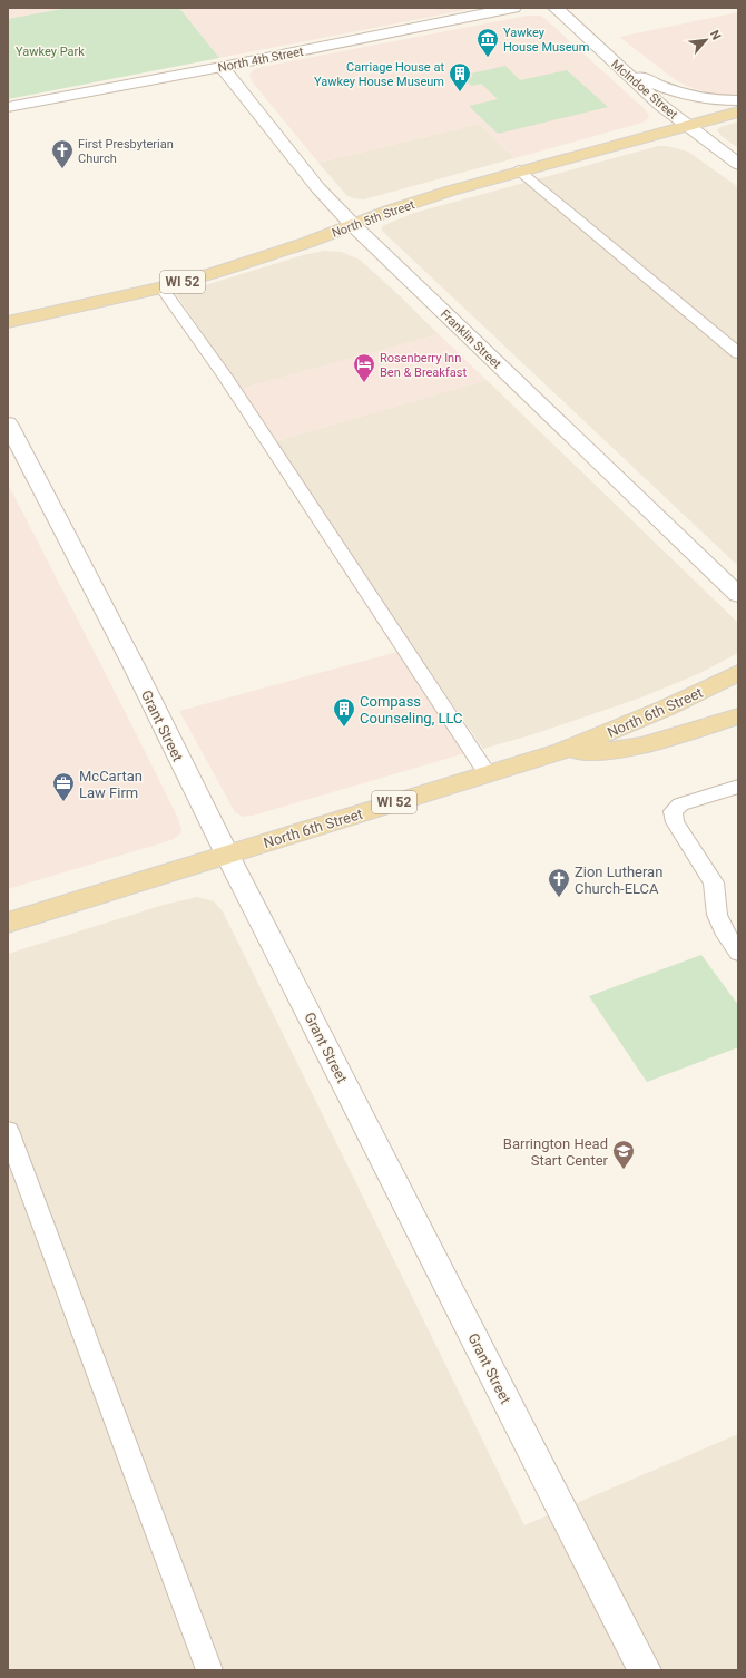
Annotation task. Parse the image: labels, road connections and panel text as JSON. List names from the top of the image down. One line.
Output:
{"streets":{"main road":["North 5th Street","WI 52","North 6th Street"],"street":["North 4th Street","McIndoe Street","Franklin Street","Grant Street"]},"crossings":[["North 4th Street","Franklin Street"],["McIndoe Street","North 5th Street"],["North 5th Street","Franklin Street"],["North 6th Street","Grant Street"]],"parks":["Yawkey Park"],"places":{"museum":["Yawkey House Museum"],"building":["Carriage House at Yawkey House Museum","Compass Counseling, LLC"],"church":["First Presbyterian Church","Zion Lutheran Church-ELCA"],"hotel":["Rosenberry Inn Ben & Breakfast"],"office":["McCartan Law Firm"],"school or university":["Barrington Head Start Center"]},"north":"top right"}
